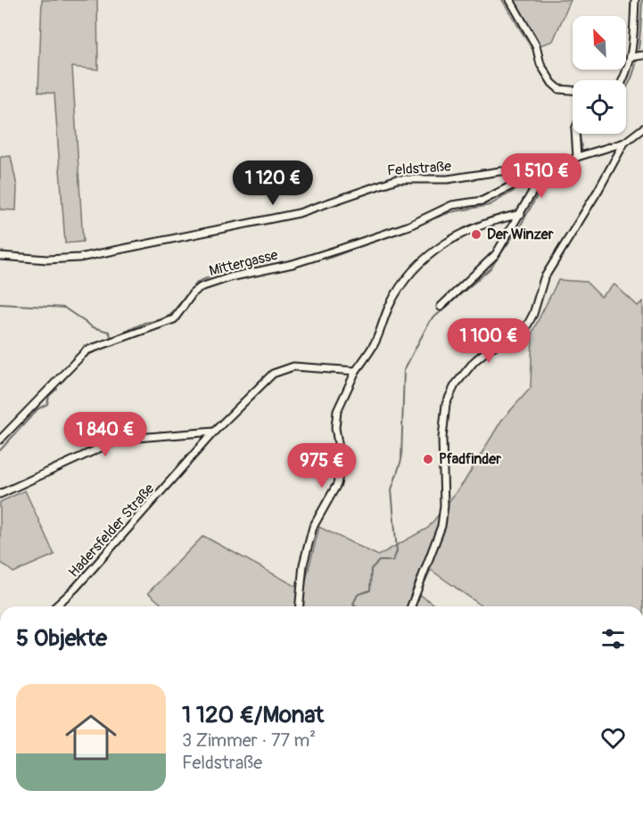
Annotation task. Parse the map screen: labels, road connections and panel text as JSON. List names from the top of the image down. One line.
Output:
{"streets":{"street":["Feldstraße","Mittergasse","Hadersfelder Straße"]},"crossings":[["Feldstraße","Mittergasse"]],"places":["Der Winzer","Pfadfinder"],"north":"top left","page":{"price":["1 510 €","1 120 €","1 100 €","1 840 €","975 €"],"heading":"5 Objekte","list":[{"name":"1 120 €/Monat","note":"3 Zimmer · 77 m² · Feldstraße"}]}}
